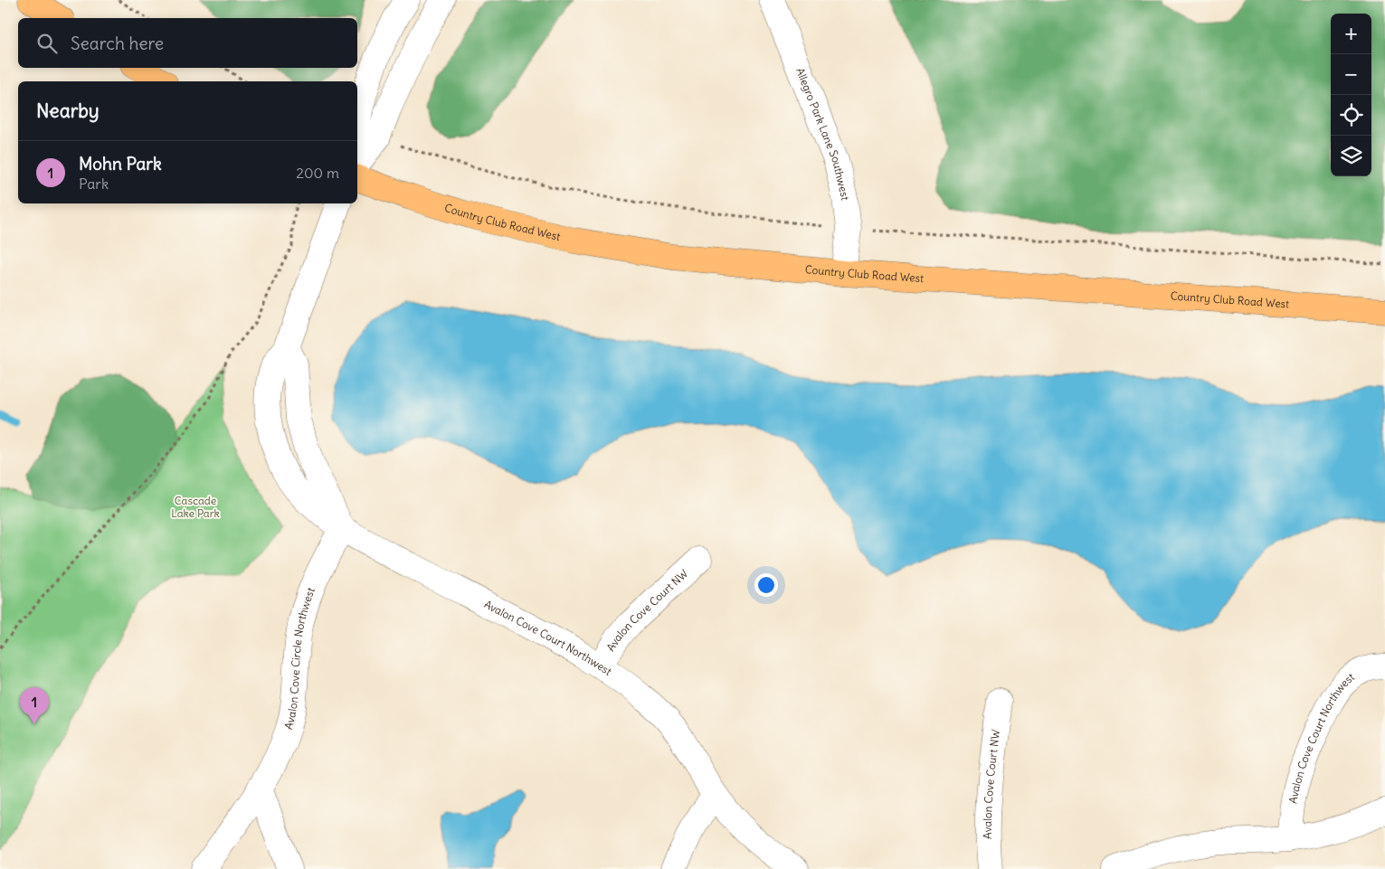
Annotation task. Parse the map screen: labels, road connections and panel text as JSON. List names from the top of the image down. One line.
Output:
{"streets":{"main road":["Country Club Road West"],"street":["Allegro Park Lane Southwest","Avalon Cove Court NW","Avalon Cove Court Northwest","Avalon Cove Circle Northwest"]},"crossings":[["Allegro Park Lane Southwest","Country Club Road West"],["Avalon Cove Court NW","Avalon Cove Court Northwest"],["Avalon Cove Court Northwest","Avalon Cove Circle Northwest"]],"parks":["Cascade Lake Park"],"page":{"map_buttons":["+","−"],"search":"Search here","heading":"Nearby","list":[{"mark":"1","name":"Mohn Park","note":"Park","value":"200 m"}],"pins":"1"}}
